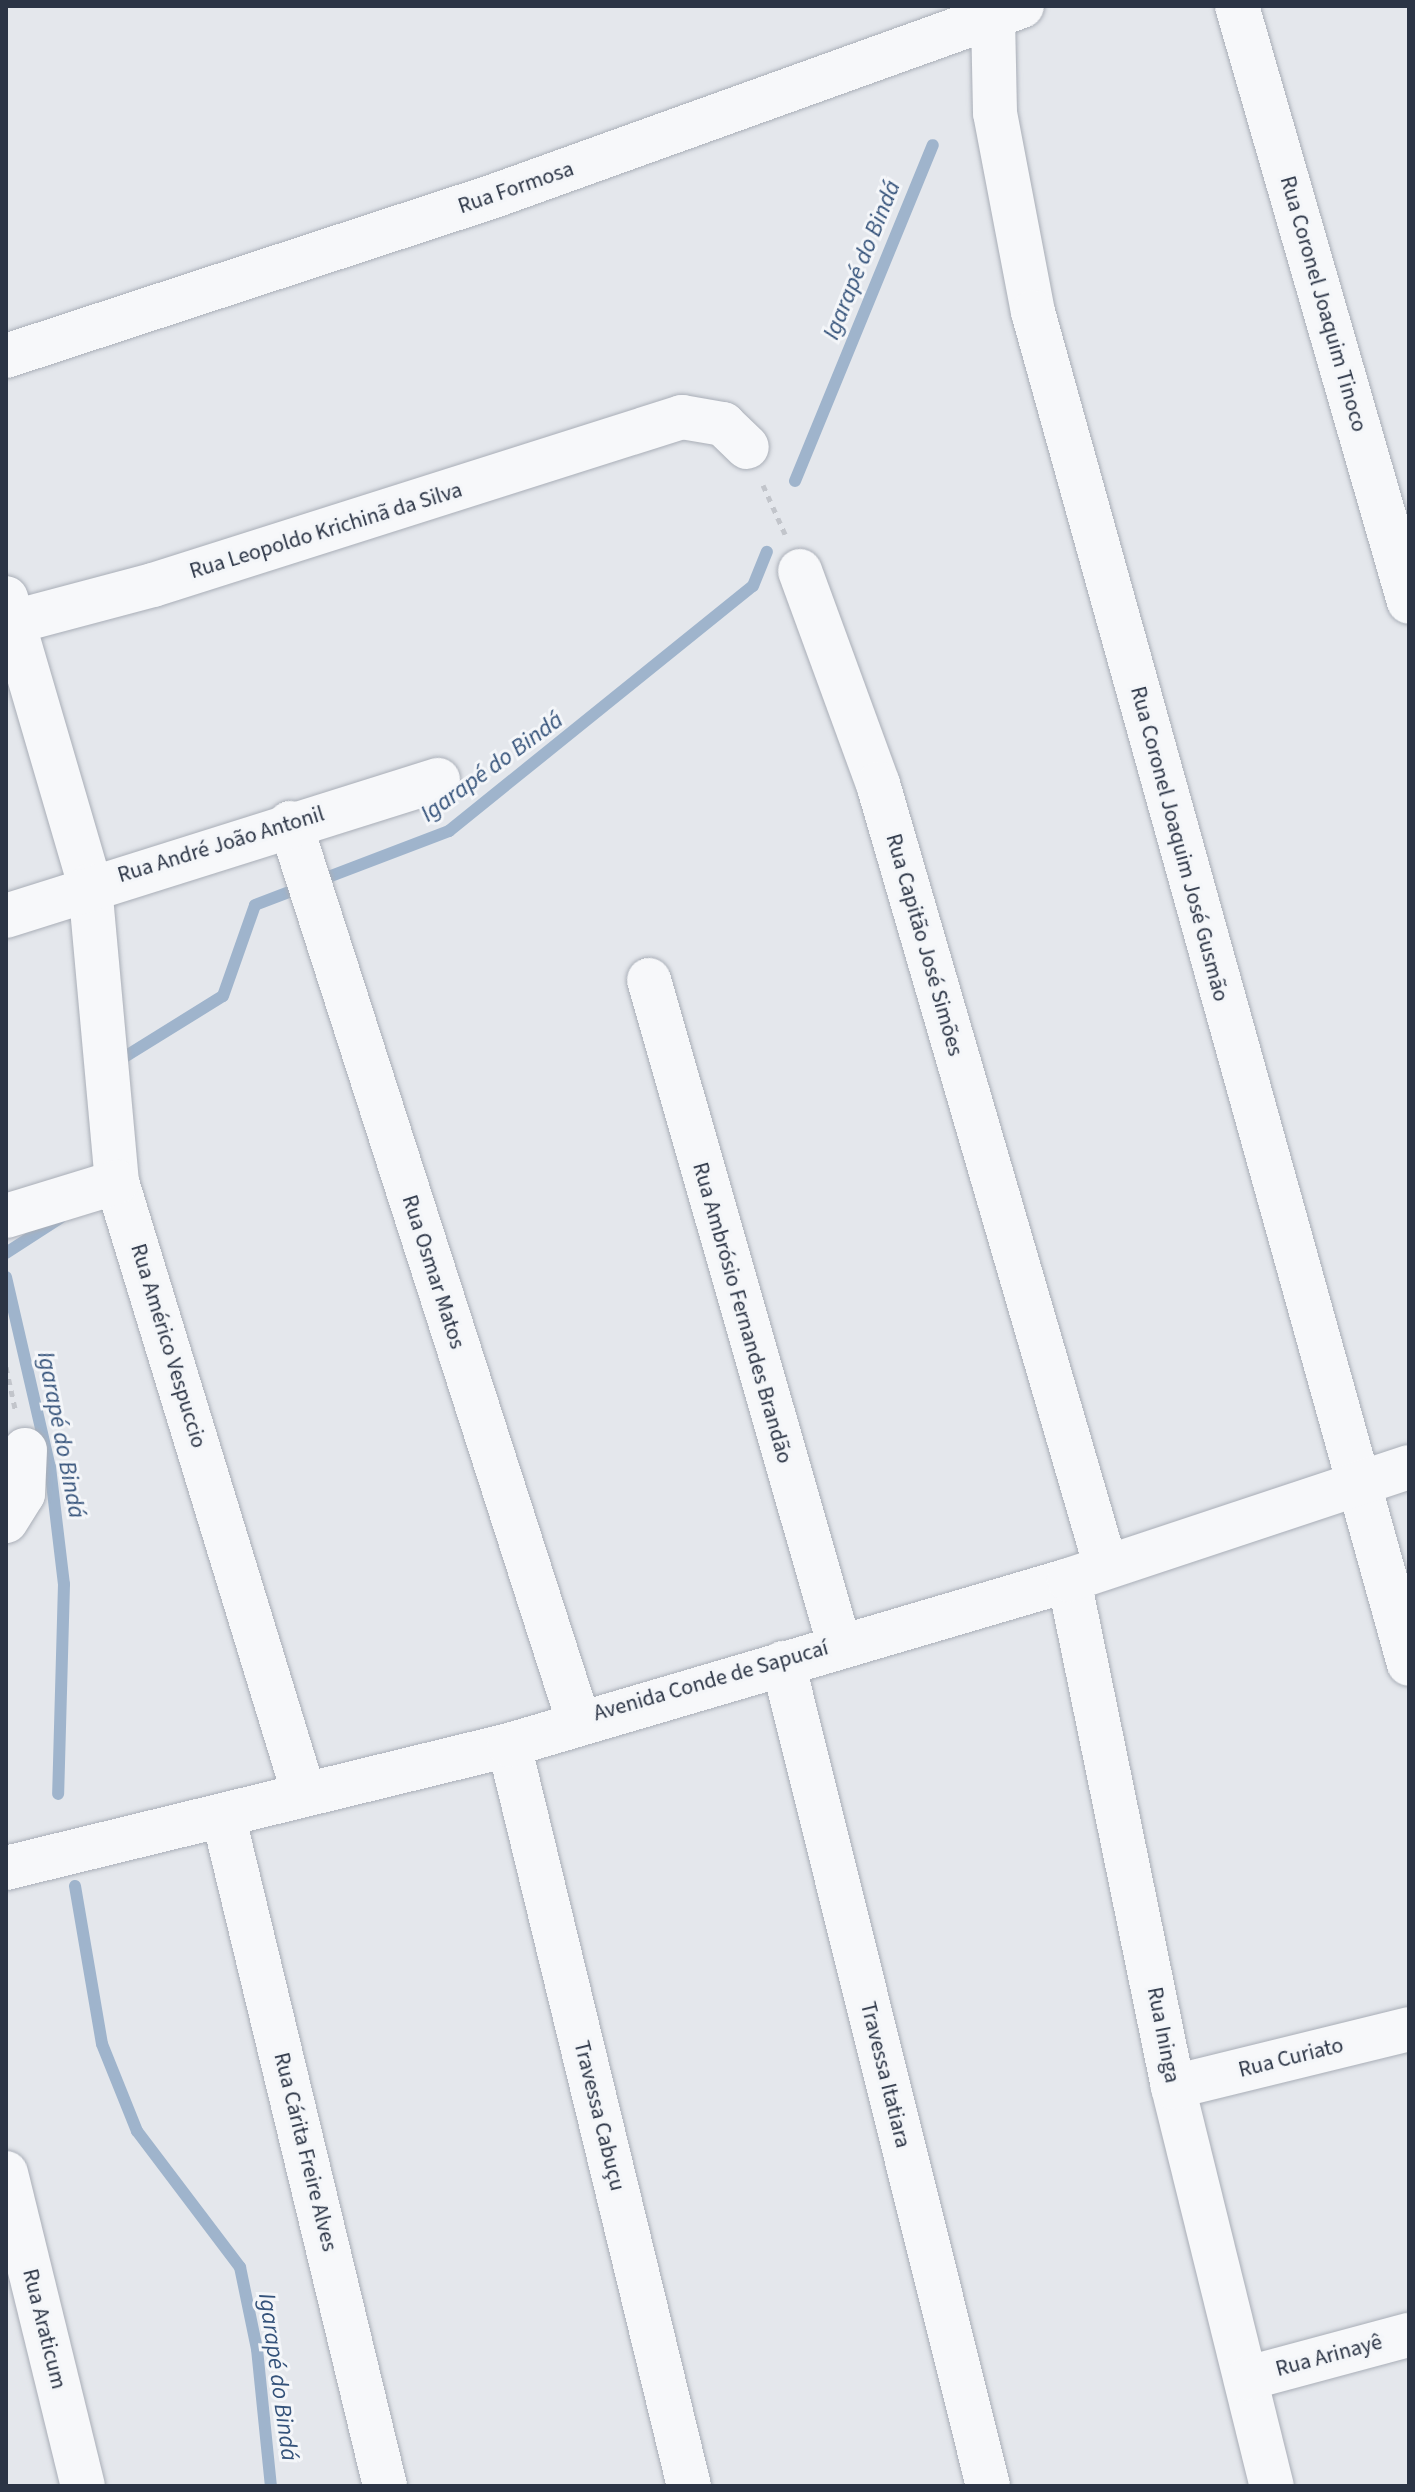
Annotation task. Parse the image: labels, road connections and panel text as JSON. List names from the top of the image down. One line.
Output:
{"streets":{"street":["Rua Formosa","Rua Coronel Joaquim Tinoco","Rua Leopoldo Krichinã da Silva","Rua Coronel Joaquim José Gusmão","Rua André João Antonil","Rua Capitão José Simões","Rua Osmar Matos","Rua Ambrósio Fernandes Brandão","Rua Américo Vespuccio","Avenida Conde de Sapucaí","Rua Ininga","Rua Curiato","Travessa Itatiara","Travessa Cabuçu","Rua Cárita Freire Alves","Rua Araticum","Rua Arinayê"]},"crossings":[["Rua Formosa","Rua Coronel Joaquim José Gusmão"],["Rua Leopoldo Krichinã da Silva","Rua Américo Vespuccio"],["Rua Coronel Joaquim José Gusmão","Avenida Conde de Sapucaí"],["Rua André João Antonil","Rua Osmar Matos"],["Rua André João Antonil","Rua Américo Vespuccio"],["Rua Capitão José Simões","Avenida Conde de Sapucaí"],["Rua Capitão José Simões","Rua Ininga"],["Rua Osmar Matos","Avenida Conde de Sapucaí"],["Rua Ambrósio Fernandes Brandão","Avenida Conde de Sapucaí"],["Rua Américo Vespuccio","Avenida Conde de Sapucaí"],["Avenida Conde de Sapucaí","Rua Ininga"],["Avenida Conde de Sapucaí","Travessa Itatiara"],["Avenida Conde de Sapucaí","Travessa Cabuçu"],["Avenida Conde de Sapucaí","Rua Cárita Freire Alves"],["Rua Ininga","Rua Curiato"],["Rua Ininga","Rua Arinayê"]],"water":["Igarapé do Bindá"]}
